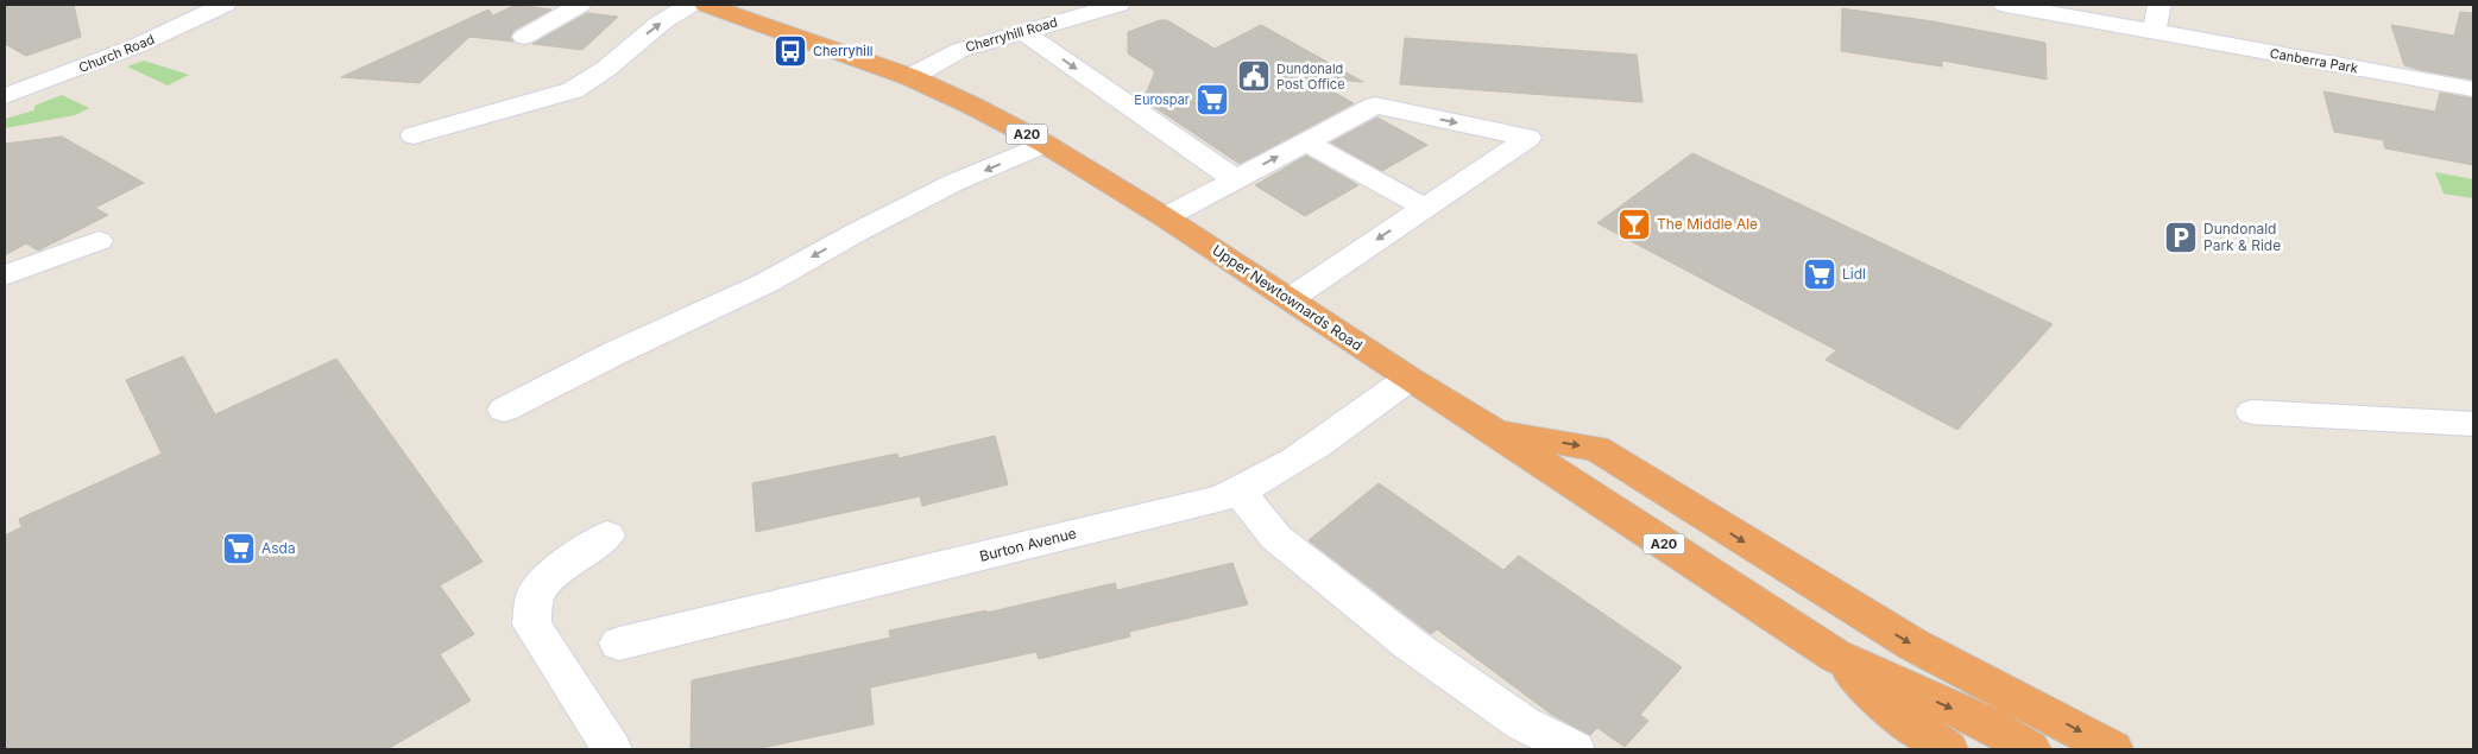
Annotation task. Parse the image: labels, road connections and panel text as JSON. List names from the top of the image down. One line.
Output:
{"streets":{"highway":["A20","Upper Newtownards Road"],"street":["Cherryhill Road","Church Road","Canberra Park","Burton Avenue"]},"crossings":[["Cherryhill Road","Upper Newtownards Road"],["Upper Newtownards Road","Burton Avenue"]],"places":{"bus stop":["Cherryhill"],"public building":["Dundonald Post Office"],"supermarket":["Eurospar","Lidl","Asda"],"bar":["The Middle Ale"],"parking":["Dundonald Park & Ride"]}}
